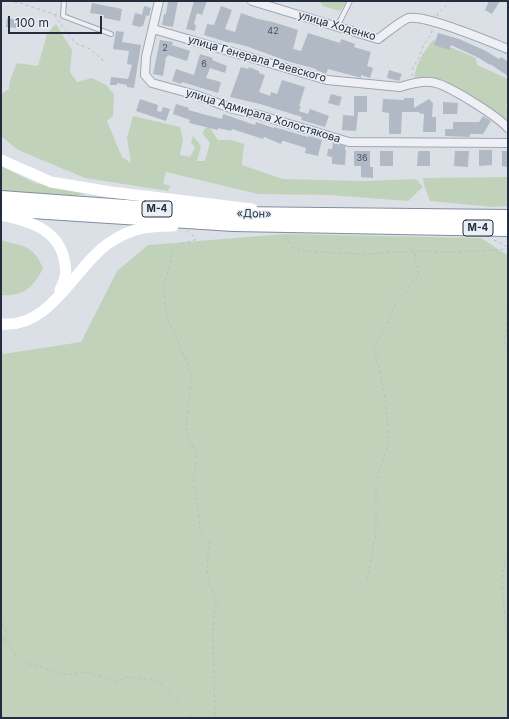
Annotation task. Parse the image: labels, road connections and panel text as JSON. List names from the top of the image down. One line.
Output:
{"streets":{"highway":["М-4","«Дон»"],"street":["улица Ходенко","улица Генерала Раевского","улица Адмирала Холостякова"]},"crossings":[["улица Генерала Раевского","улица Адмирала Холостякова"]],"house_numbers":["42","2","6","36"],"scale_bar":"100 m"}
